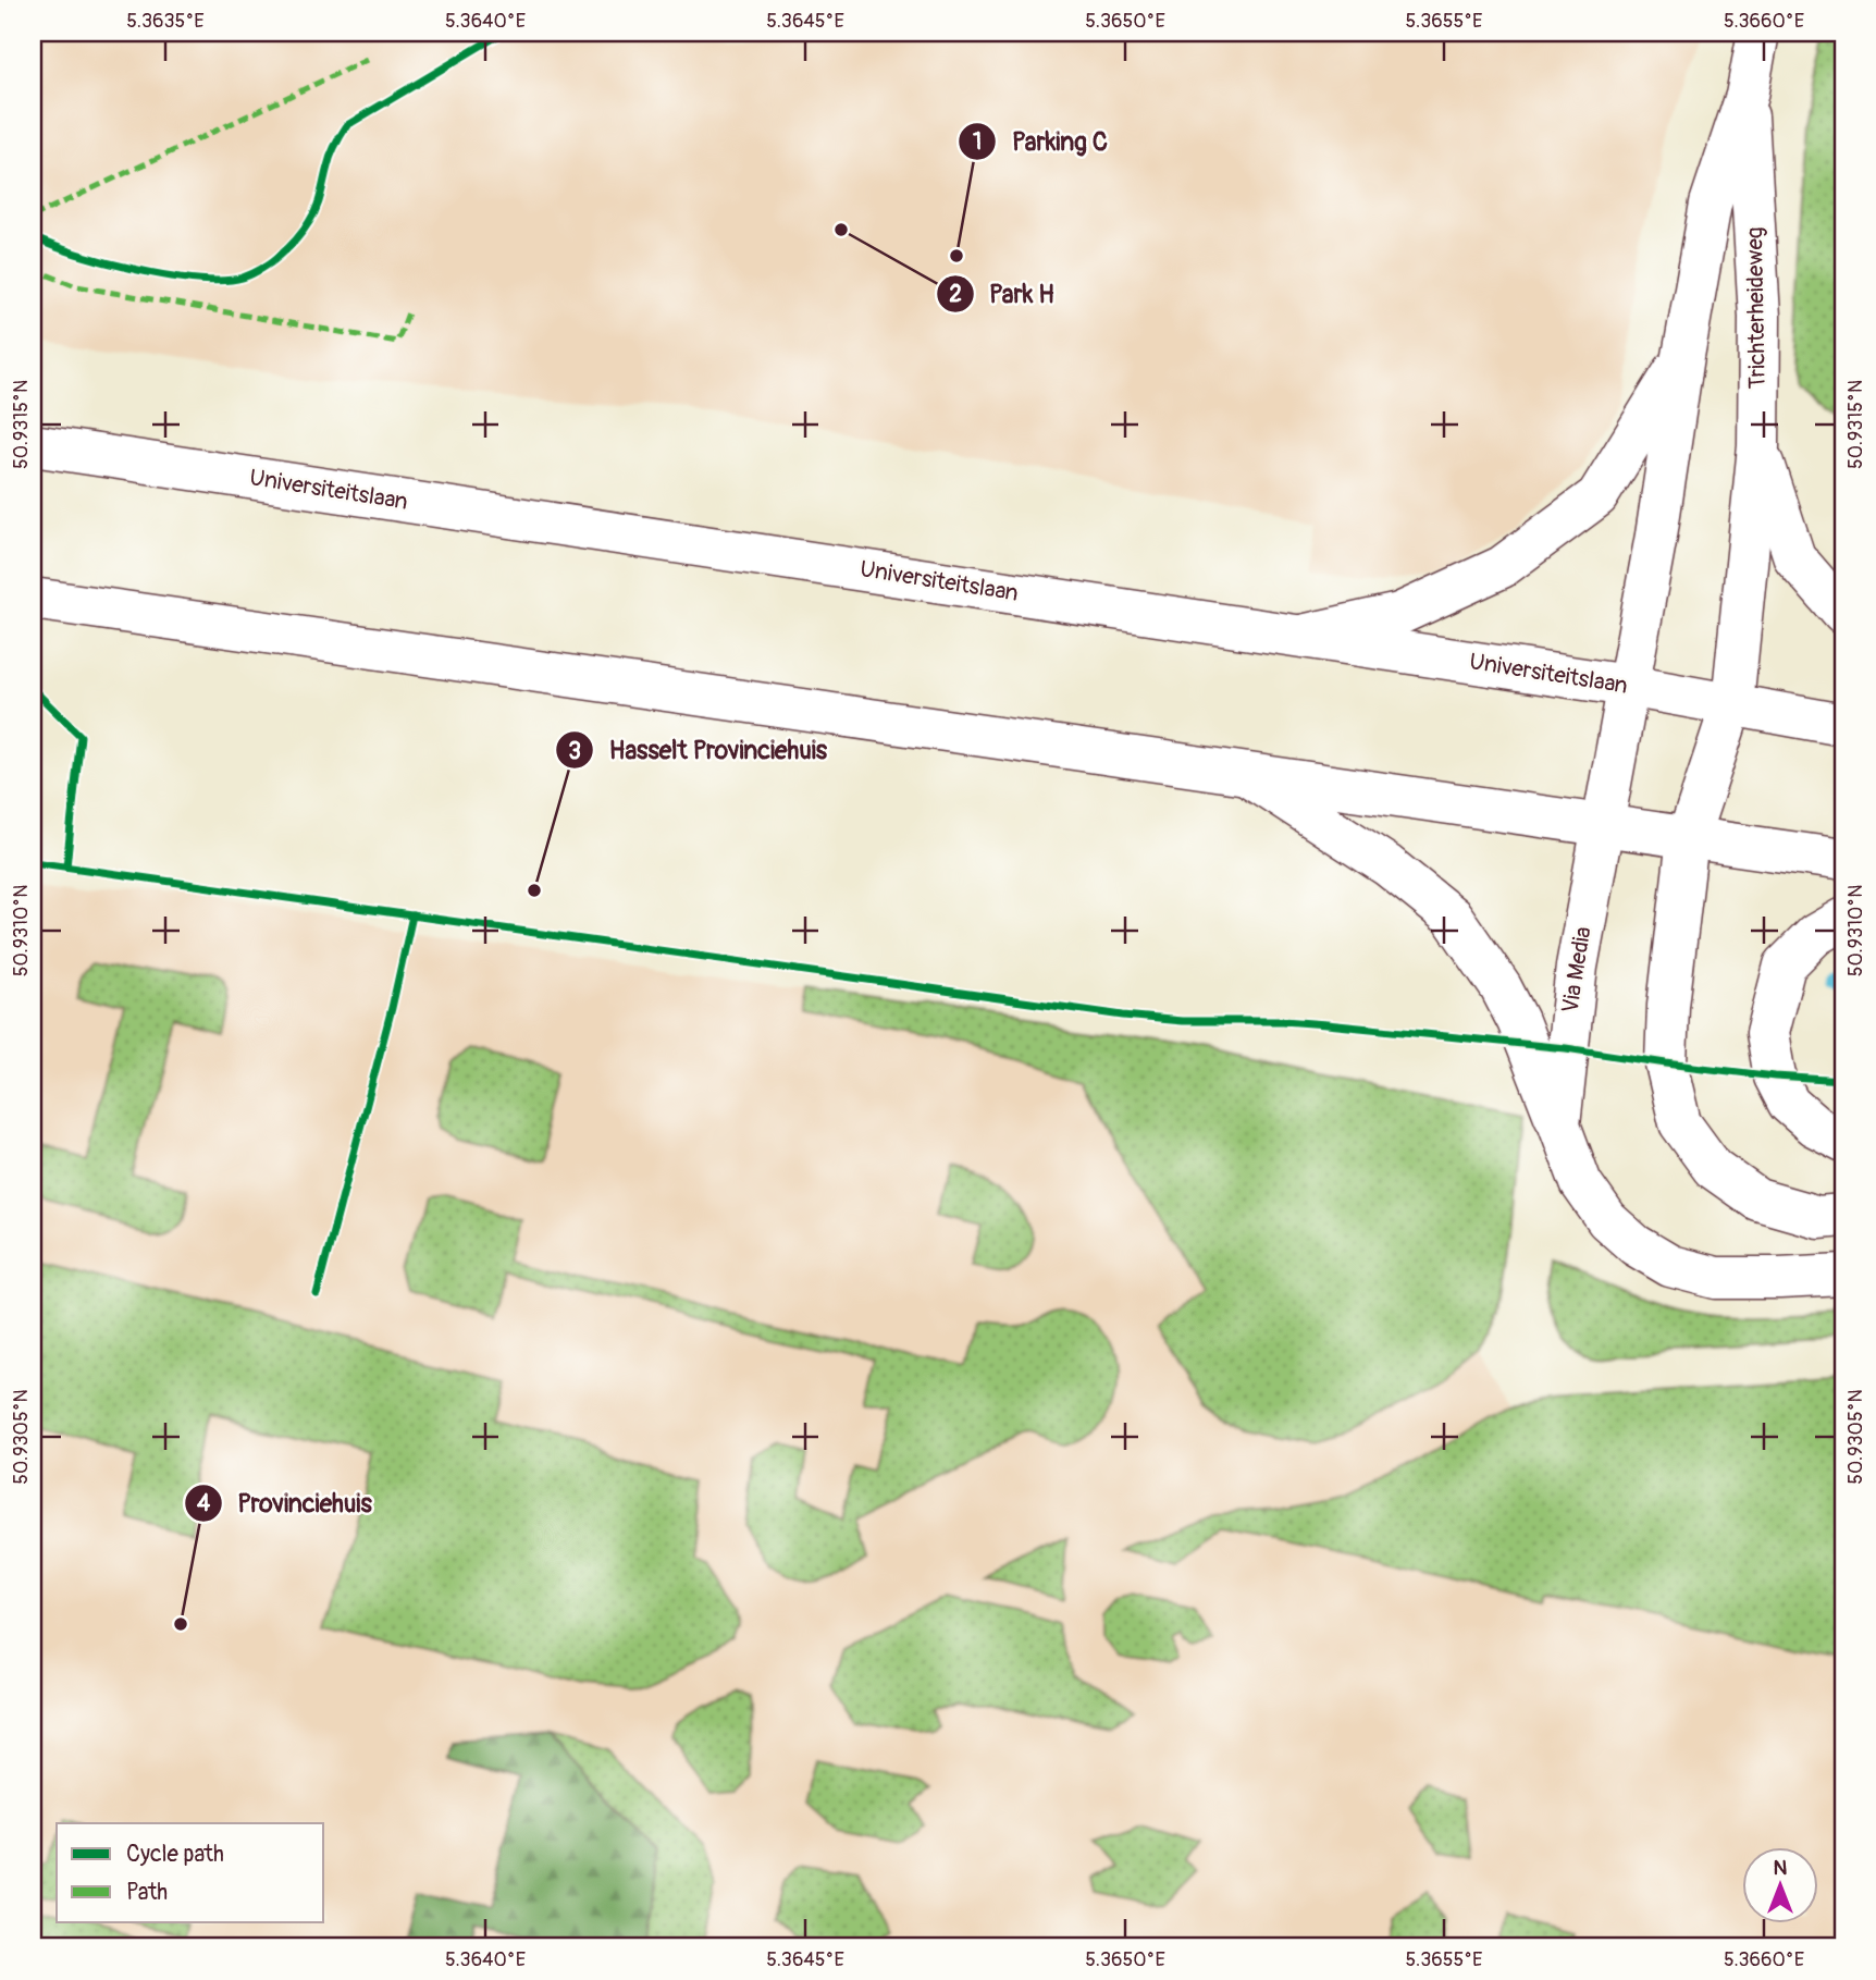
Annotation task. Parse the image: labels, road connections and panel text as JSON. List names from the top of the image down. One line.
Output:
{"streets":{"main road":["Trichterheideweg","Universiteitslaan","Via Media"]},"crossings":[["Trichterheideweg","Universiteitslaan"],["Trichterheideweg","Via Media"],["Universiteitslaan","Via Media"]],"places":["Park H","Parking C","Hasselt Provinciehuis","Provinciehuis"],"legend":["Cycle path","Path"],"north":"top","coordinates":["5.3635°E","5.3640°E","5.3645°E","5.3650°E","5.3655°E","5.3660°E","50.9315°N","50.9310°N","50.9305°N"]}
